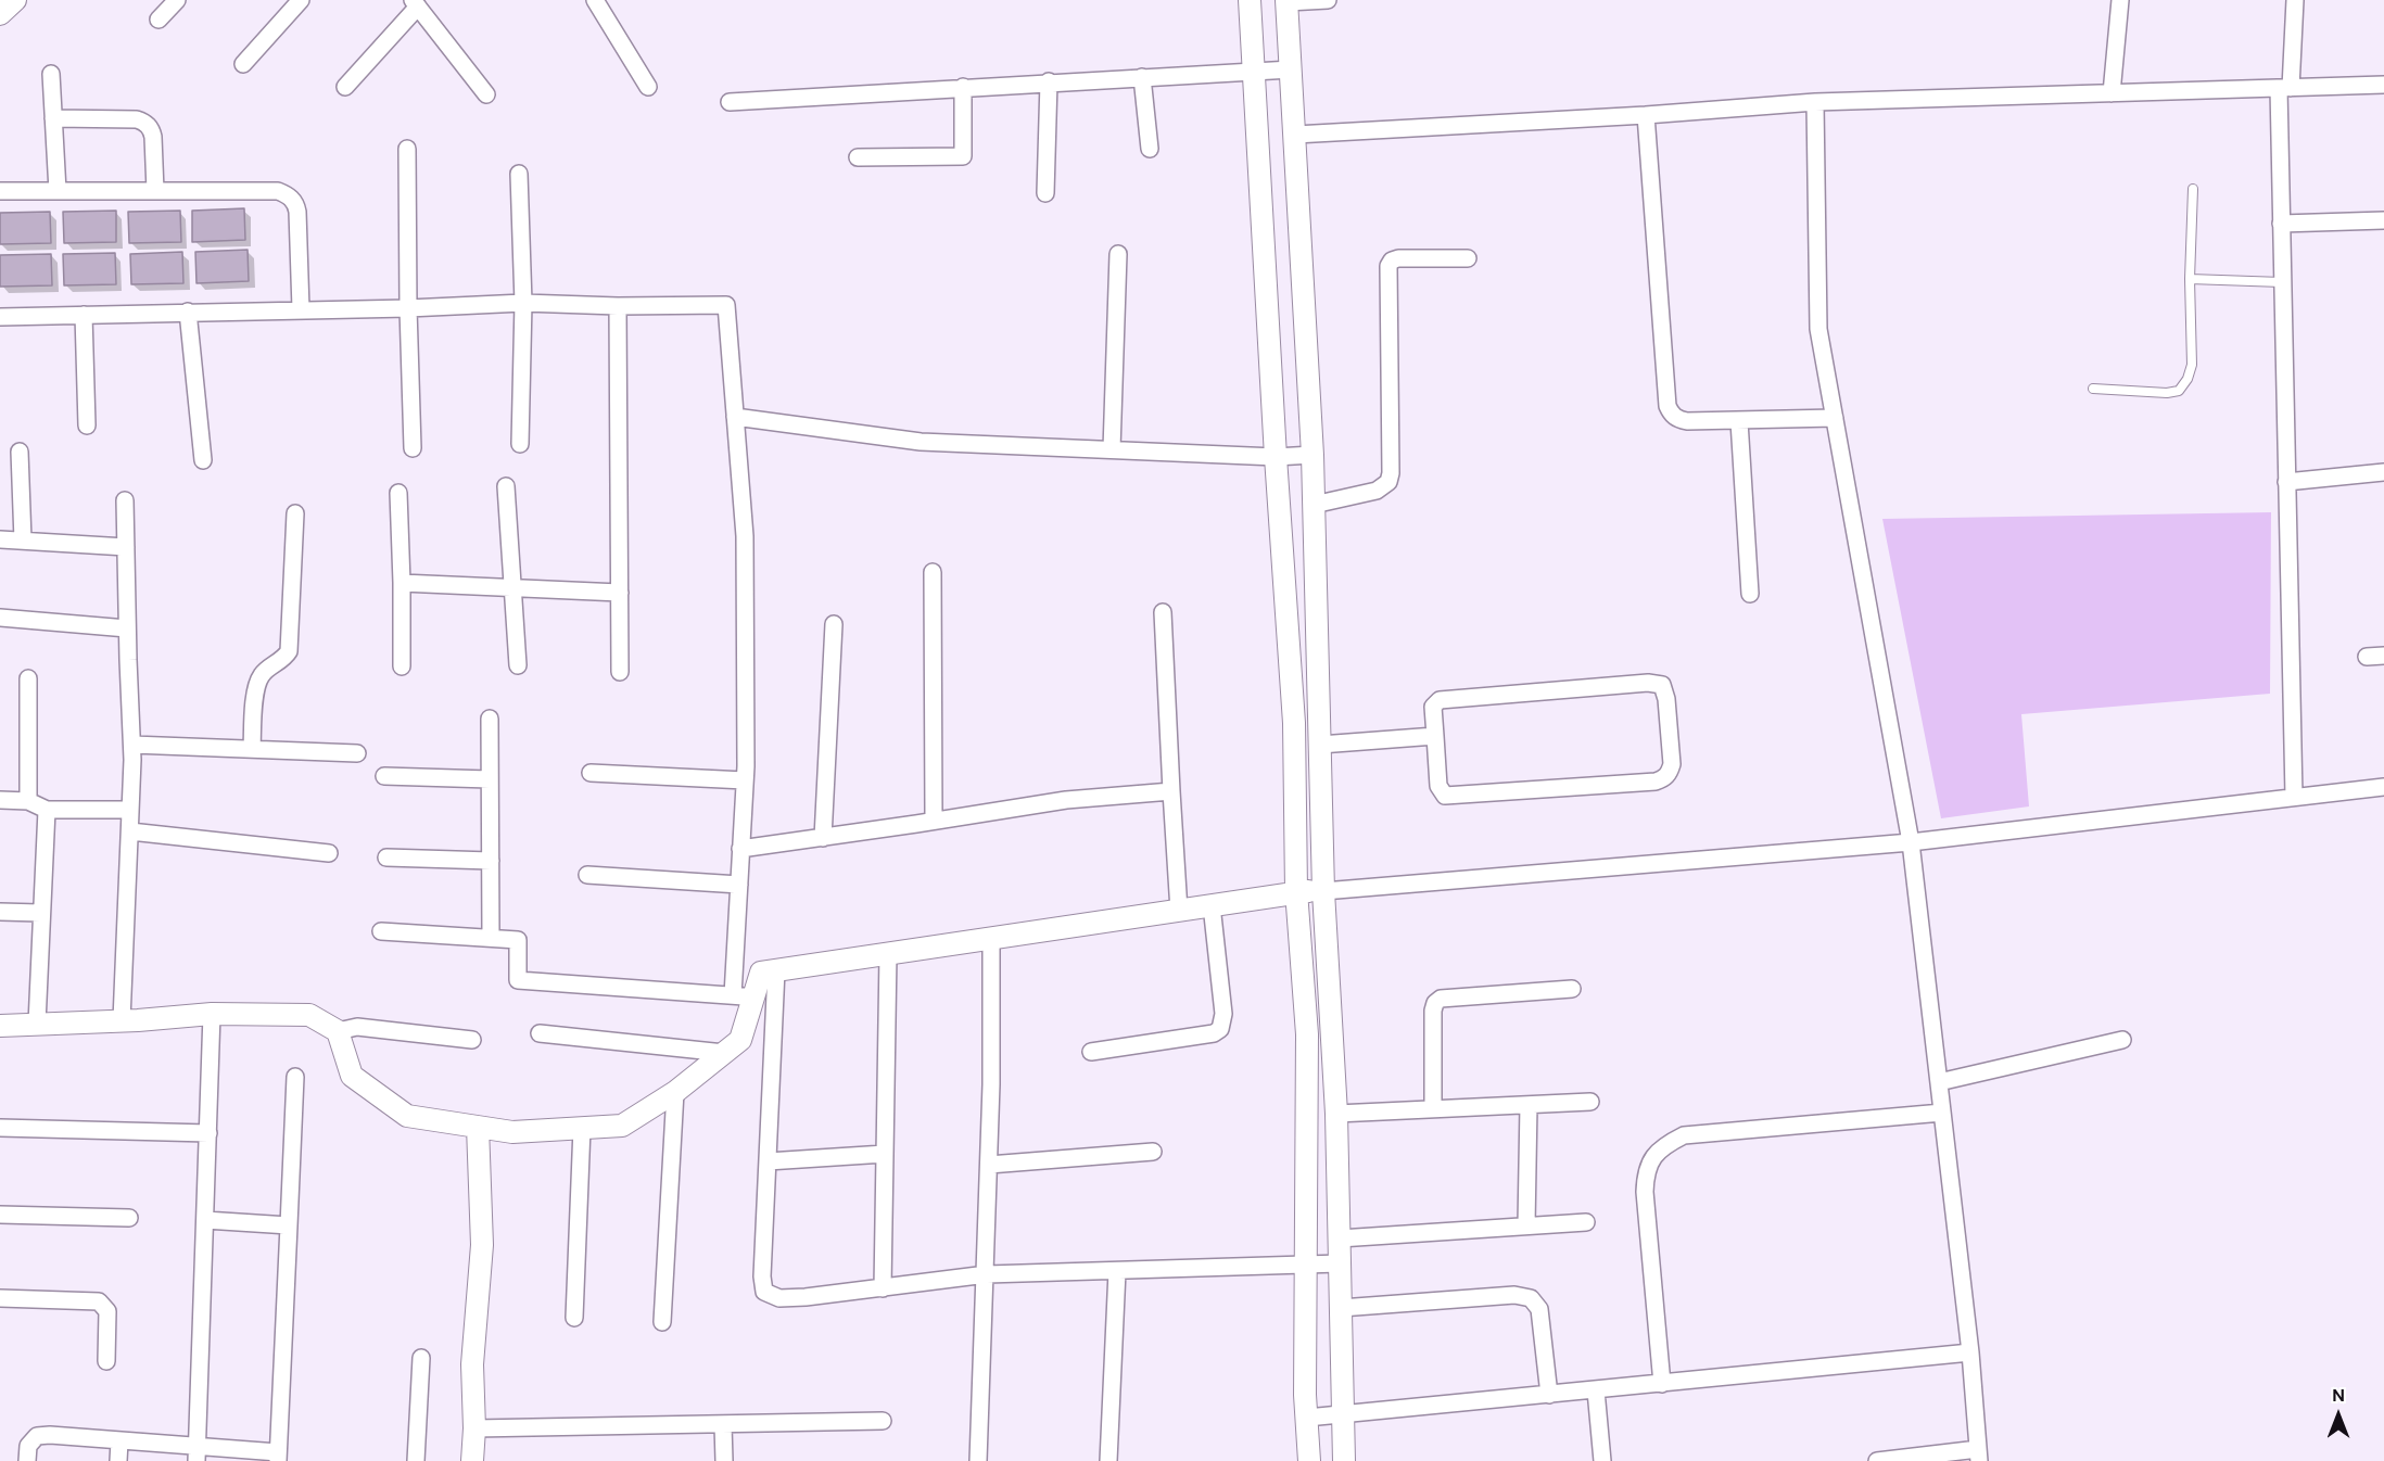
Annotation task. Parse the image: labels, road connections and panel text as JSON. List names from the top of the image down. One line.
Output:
{"north":"top"}
